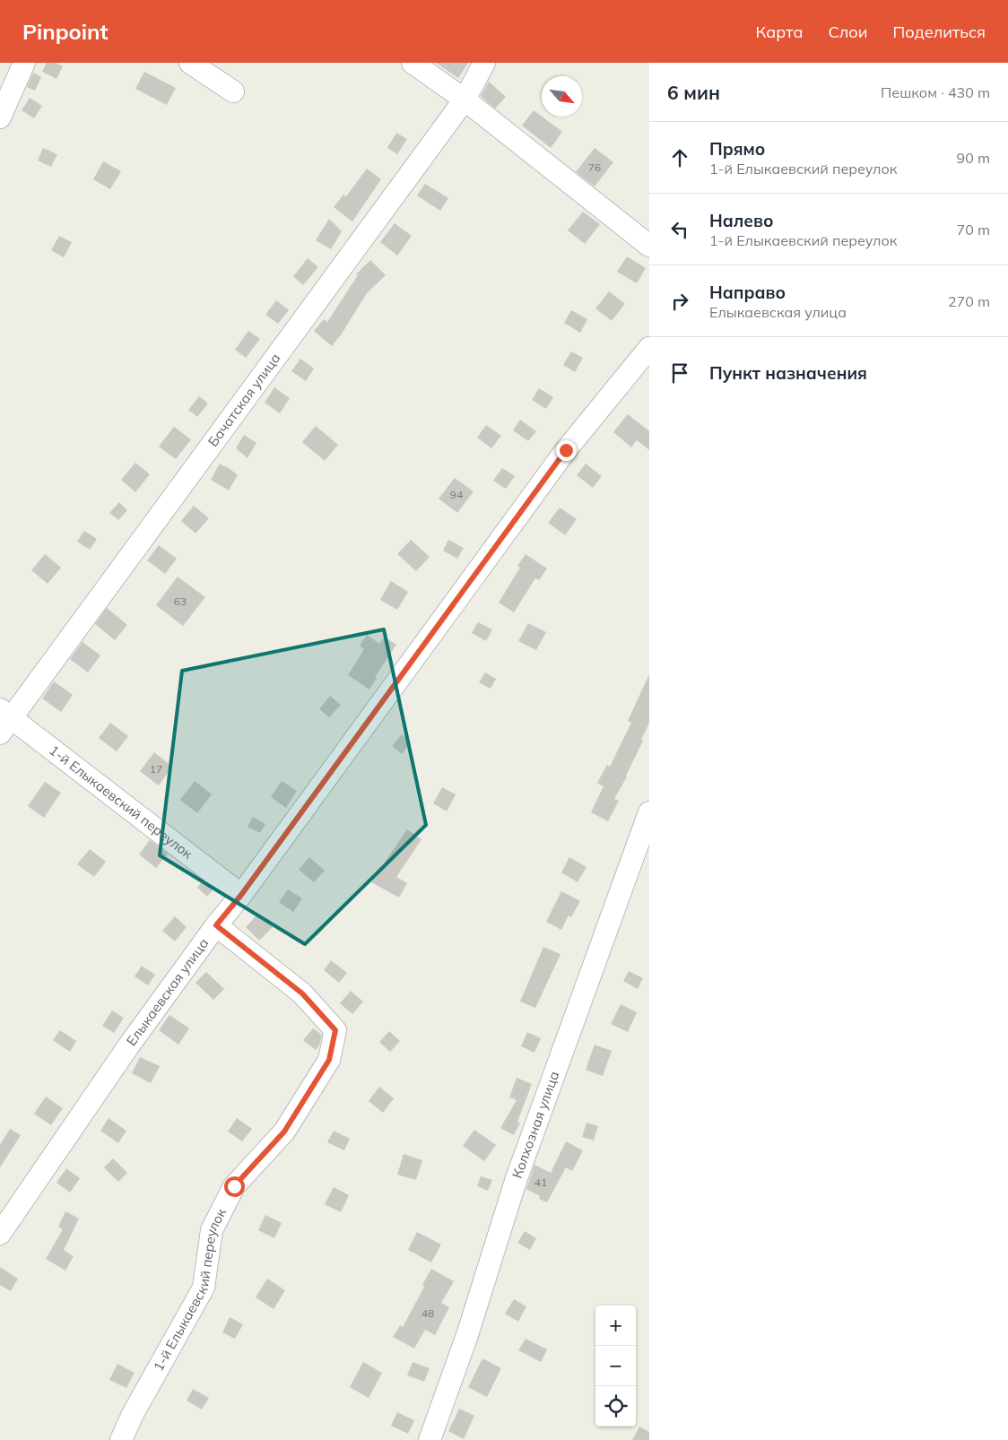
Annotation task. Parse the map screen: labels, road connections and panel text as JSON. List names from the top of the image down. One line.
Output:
{"streets":{"street":["Бачатская улица","1-й Елыкаевский переулок","Елыкаевская улица","Колхозная улица"]},"crossings":[["Бачатская улица","1-й Елыкаевский переулок"],["1-й Елыкаевский переулок","Елыкаевская улица"]],"house_numbers":["76","94","63","17","41","48"],"north":"bottom right","page":{"header":"Pinpoint","nav":["Карта","Слои","Поделиться"],"heading":["6 мин","Пешком · 430 m"],"list":[["Прямо","1-й Елыкаевский переулок","90 m"],["Налево","1-й Елыкаевский переулок","70 m"],["Направо","Елыкаевская улица","270 m"],"Пункт назначения"],"map_buttons":["+","−"]}}
